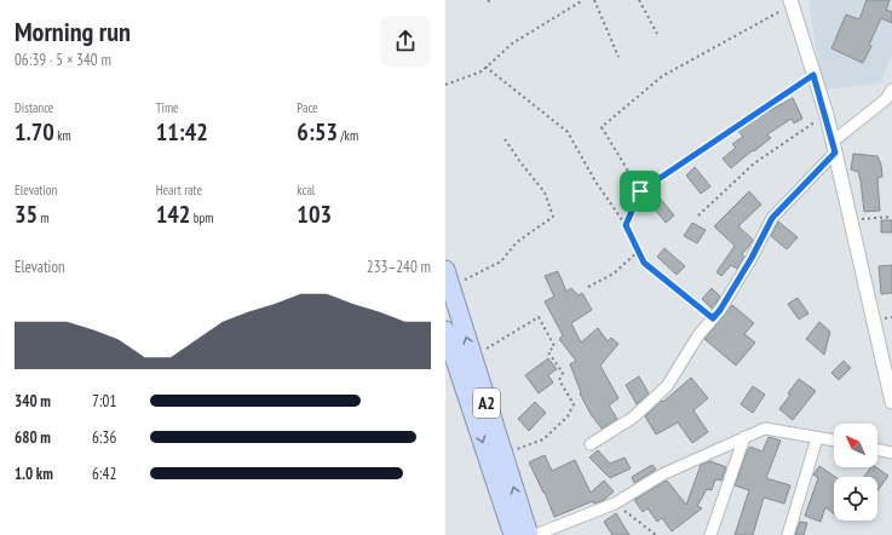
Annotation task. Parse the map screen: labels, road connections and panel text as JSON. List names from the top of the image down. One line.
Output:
{"streets":{"highway":["A2"]},"north":"top left","page":{"heading":["Morning run","06:39 · 5 × 340 m"],"stats":[["Distance","1.70 km"],["Time","11:42"],["Pace","6:53 /km"],["Elevation","35 m"],["Heart rate","142 bpm"],["kcal","103"]],"chart":["Elevation","233–240 m"],"list":[{"name":"340 m","note":"7:01"},{"name":"680 m","note":"6:36"},{"name":"1.0 km","note":"6:42"}]}}
